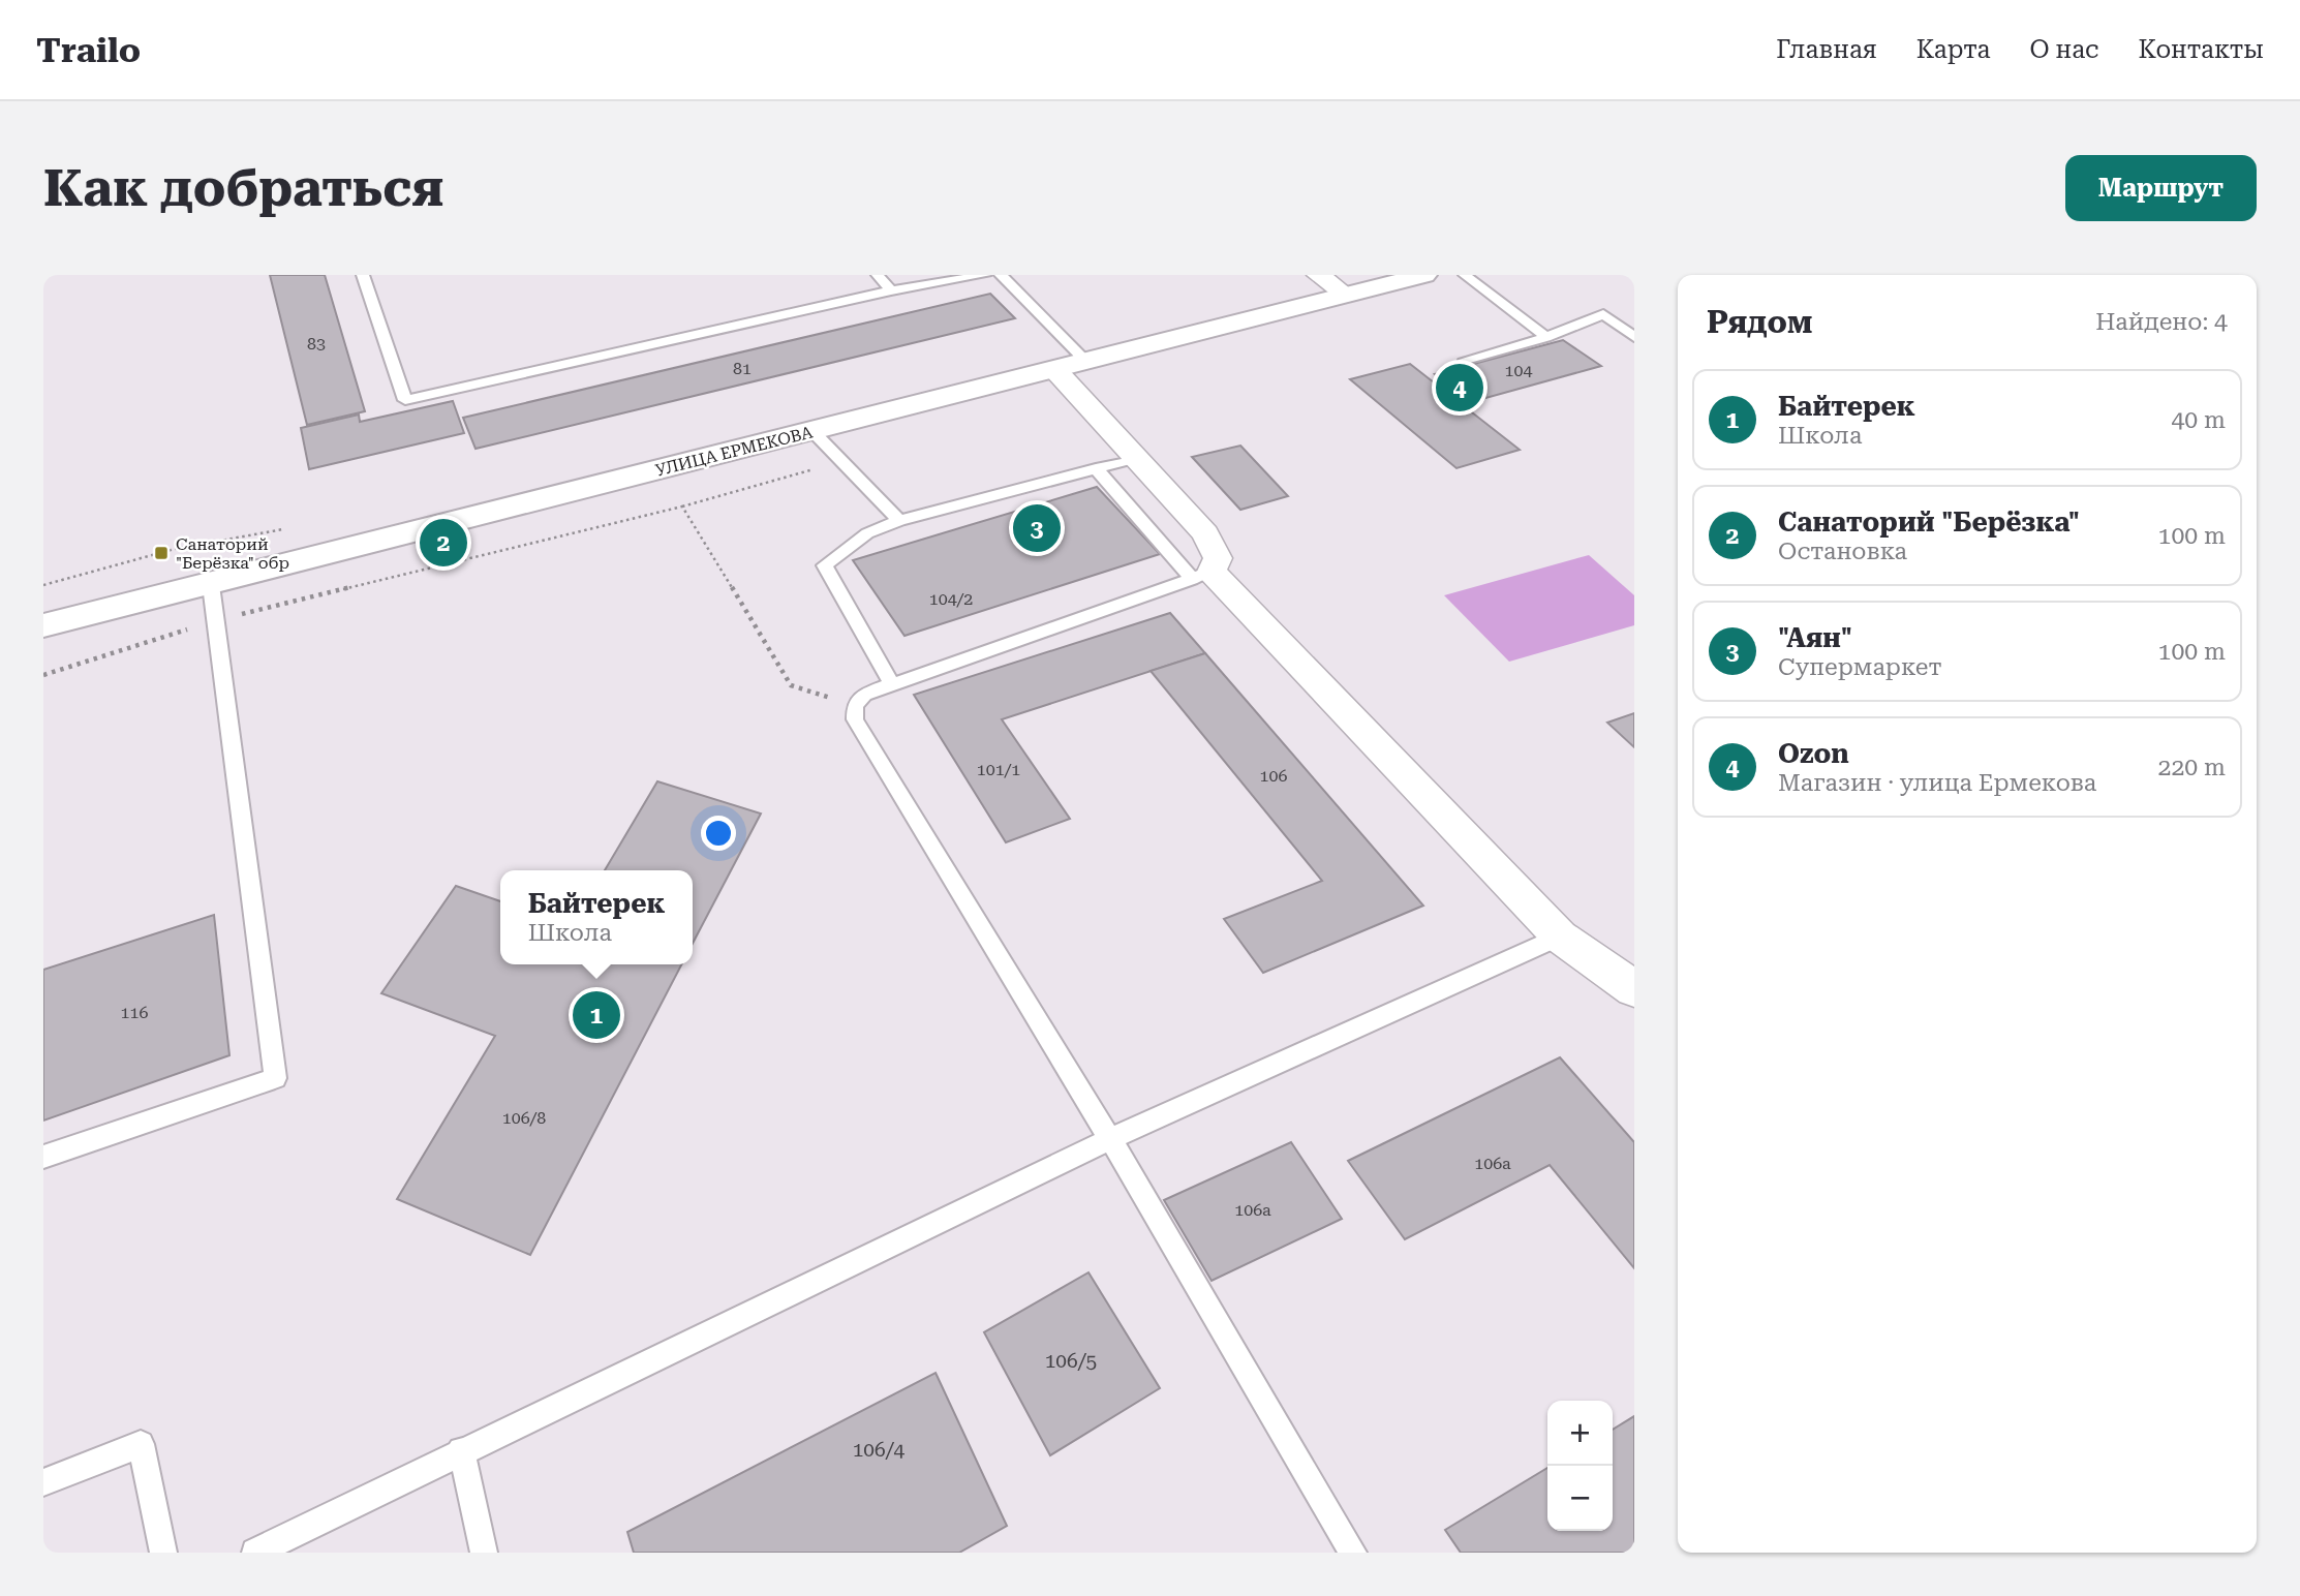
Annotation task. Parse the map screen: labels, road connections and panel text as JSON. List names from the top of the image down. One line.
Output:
{"streets":{"main road":["УЛИЦА ЕРМЕКОВА"]},"places":{"transit":["Санаторий \"Берёзка\" обр"]},"house_numbers":["83","81","104","104/2","101/1","106","116","106/8","106а","106а","106/5","106/4"],"page":{"header":"Trailo","nav":["Главная","Карта","О нас","Контакты"],"buttons":"Маршрут","title":"Как добраться","heading":["Рядом","Найдено: 4"],"pins":["4","3","2","1"],"list":[{"mark":"1","name":"Байтерек","note":"Школа","value":"40 m"},{"mark":"2","name":"Санаторий \"Берёзка\"","note":"Остановка","value":"100 m"},{"mark":"3","name":"\"Аян\"","note":"Супермаркет","value":"100 m"},{"mark":"4","name":"Ozon","note":"Магазин · улица Ермекова","value":"220 m"}],"popup":["Байтерек","Школа"],"map_buttons":["+","−"]}}
